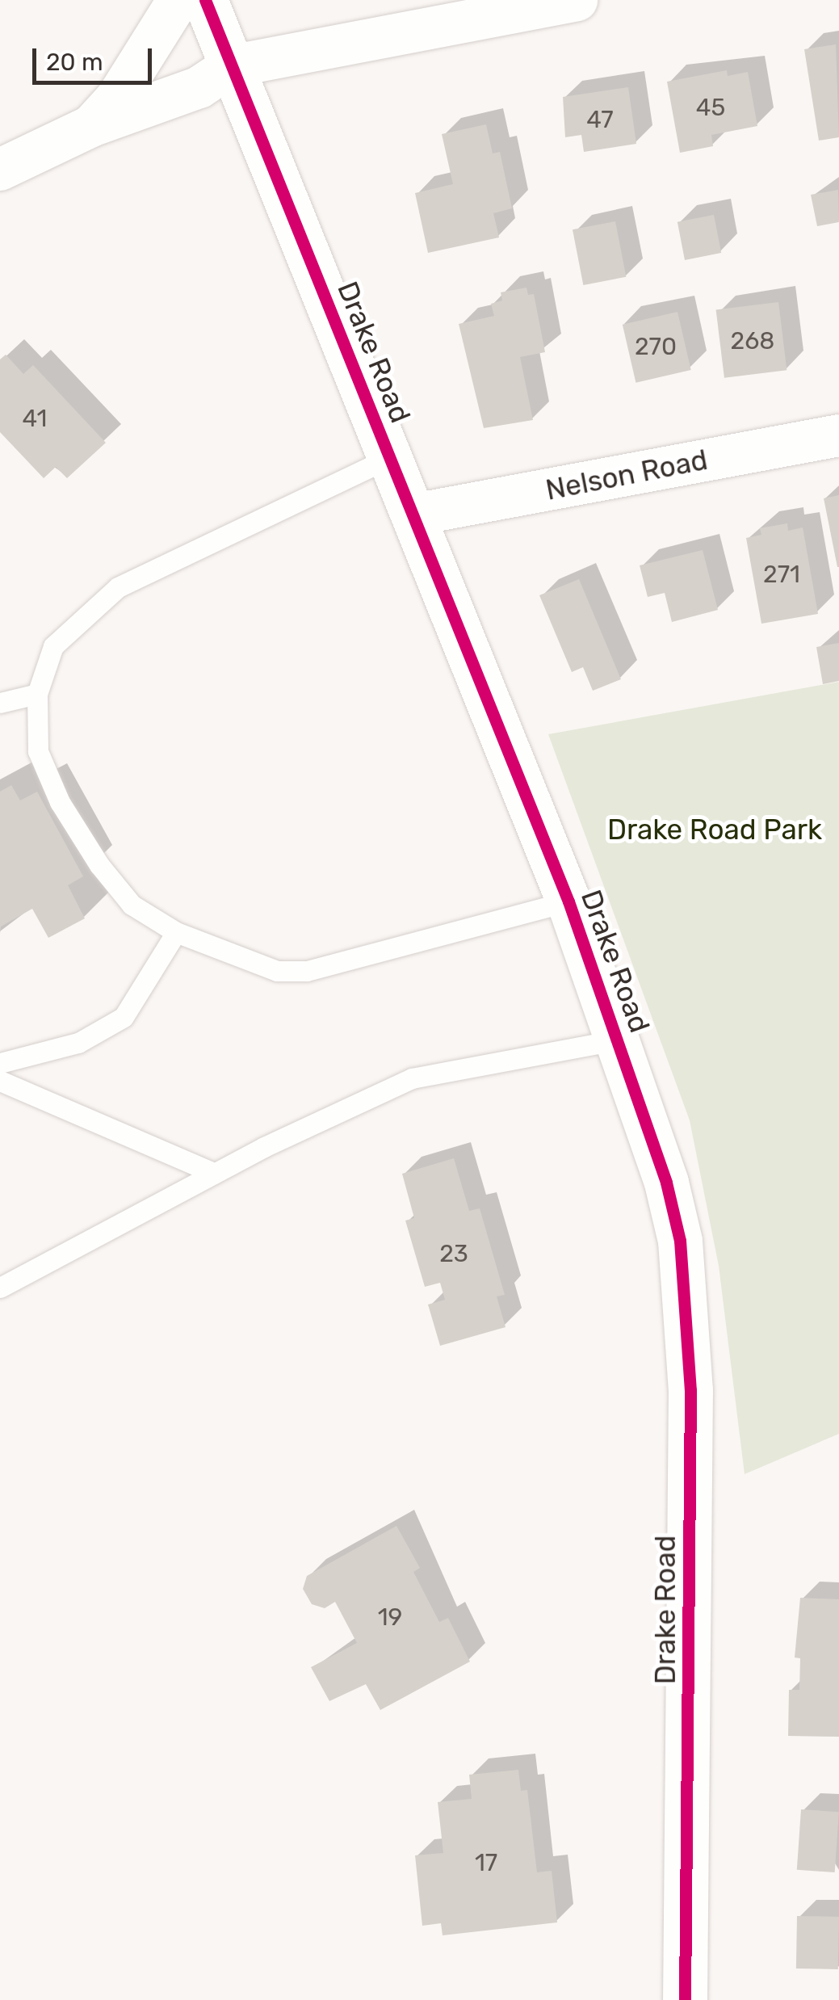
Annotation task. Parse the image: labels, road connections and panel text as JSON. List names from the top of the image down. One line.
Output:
{"streets":{"street":["Drake Road","Nelson Road"]},"crossings":[["Drake Road","Nelson Road"]],"parks":["Drake Road Park"],"house_numbers":["45","47","268","270","41","271","23","19","17"],"scale_bar":"20 m"}
